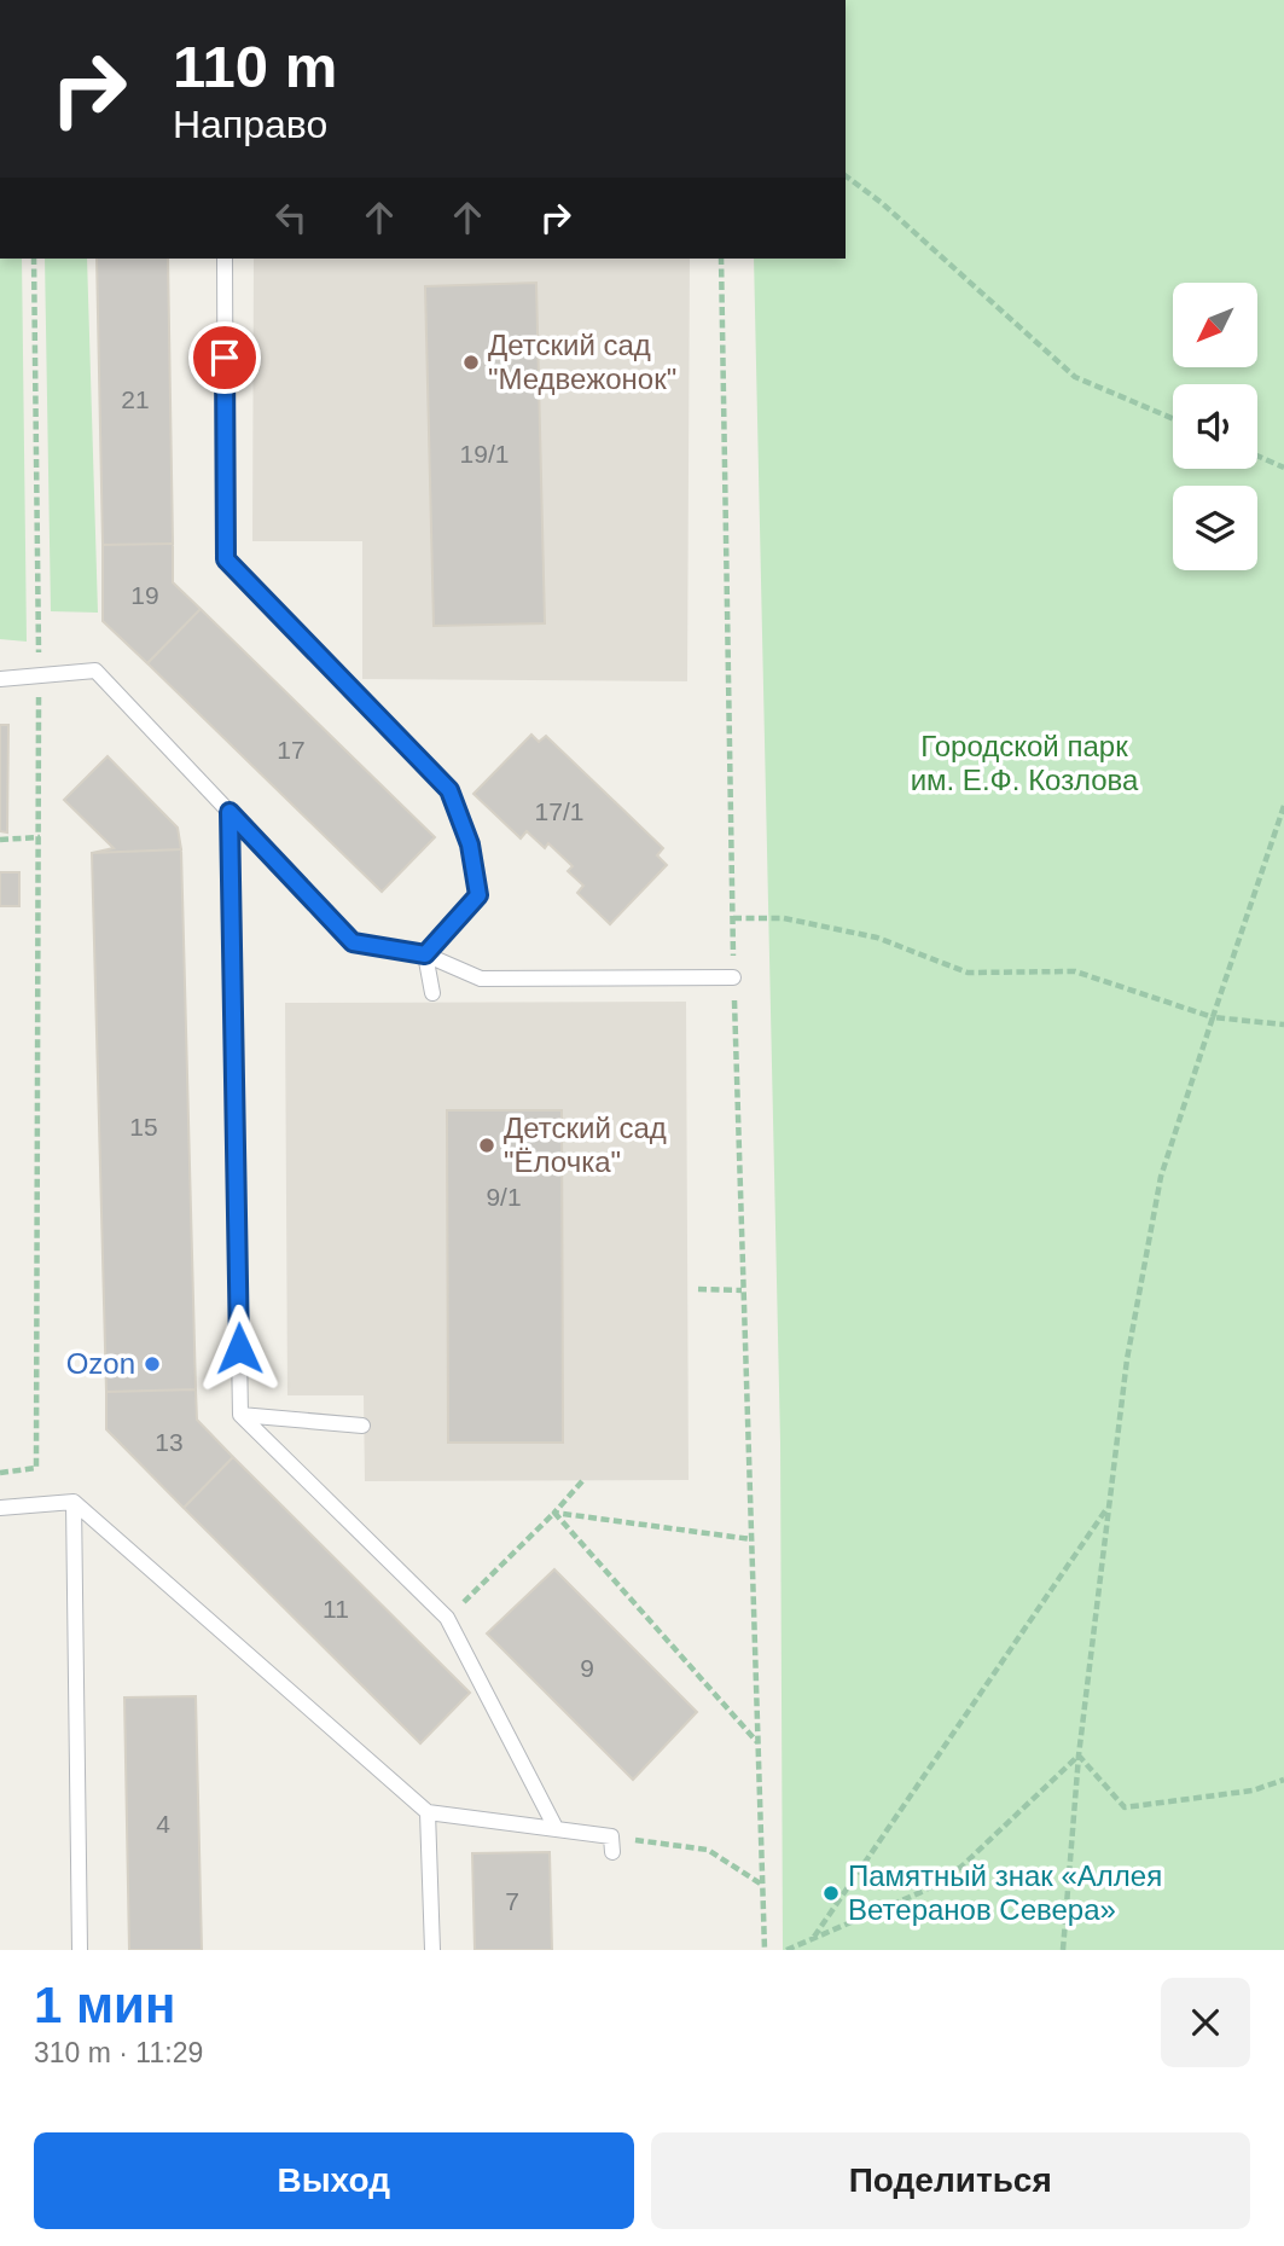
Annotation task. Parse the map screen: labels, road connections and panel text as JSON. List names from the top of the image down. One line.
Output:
{"parks":["Городской парк им. Е.Ф. Козлова"],"places":["Детский сад \"Медвежонок\"","Детский сад \"Ёлочка\"","Ozon","Памятный знак «Аллея Ветеранов Севера»"],"house_numbers":["21","19/1","19","17","17/1","15","9/1","13","11","9","4","7"],"north":"bottom left","page":{"turn":["110 m","Направо"],"heading":["1 мин","310 m · 11:29"],"buttons":["Выход","Поделиться"]}}
